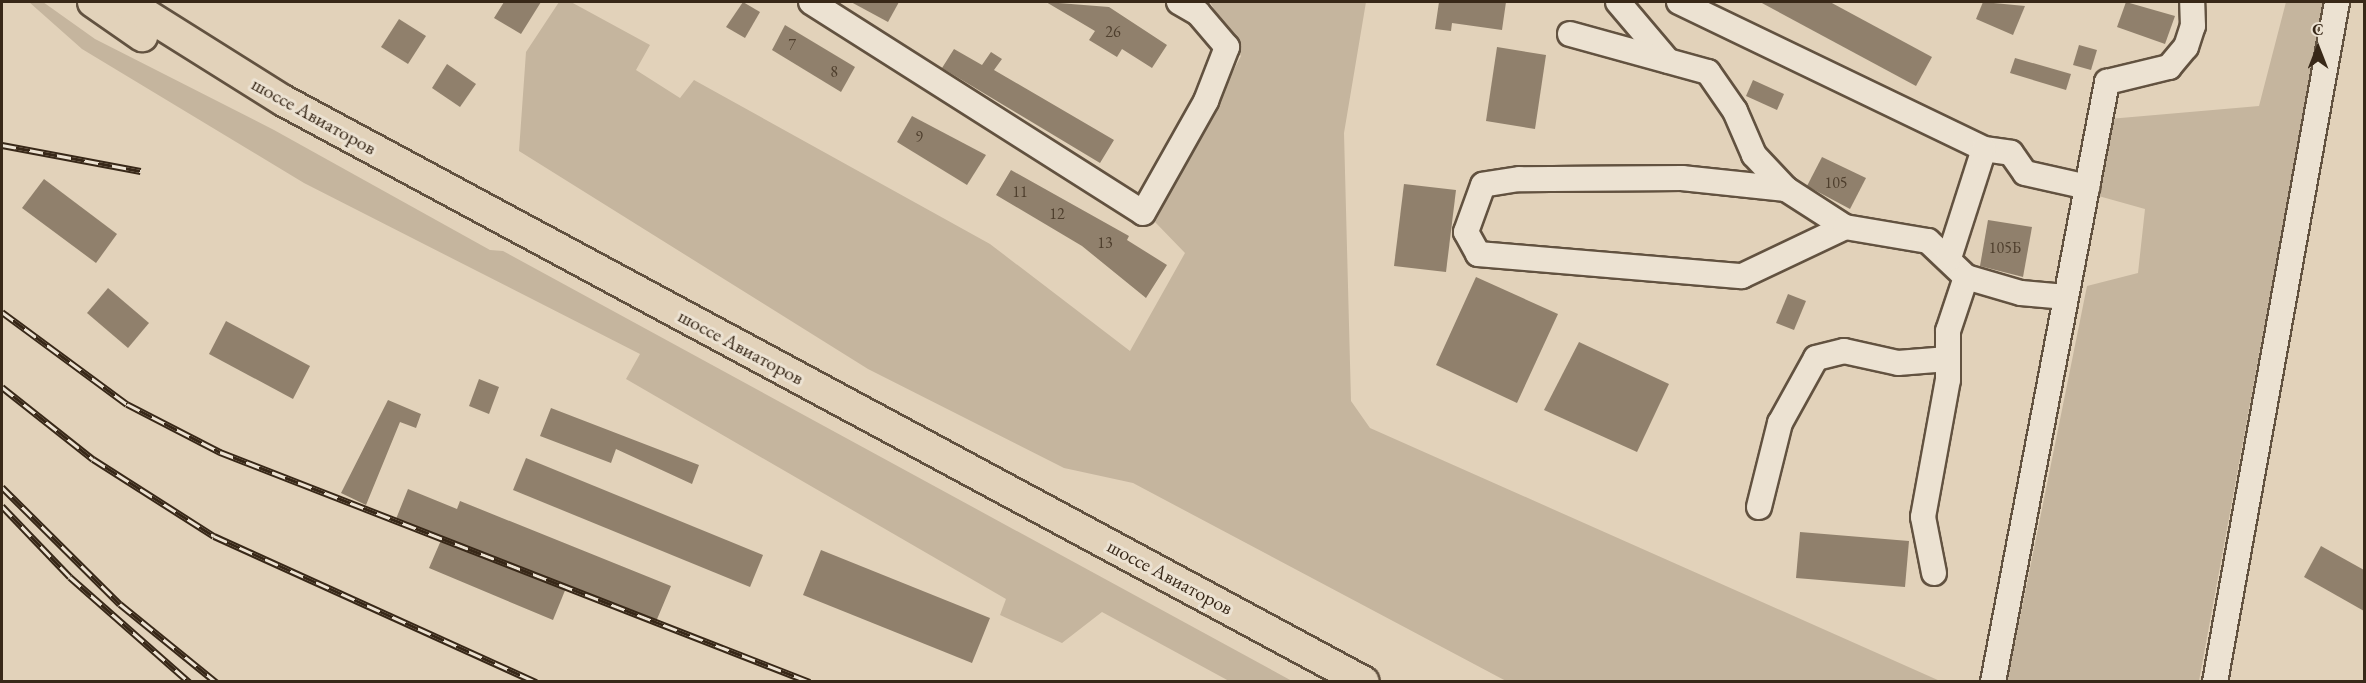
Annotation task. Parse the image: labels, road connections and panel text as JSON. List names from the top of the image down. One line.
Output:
{"streets":{"main road":["шоссе Авиаторов"]},"house_numbers":["26","7","8","9","105","11","12","13","105Б"],"north":"top"}
